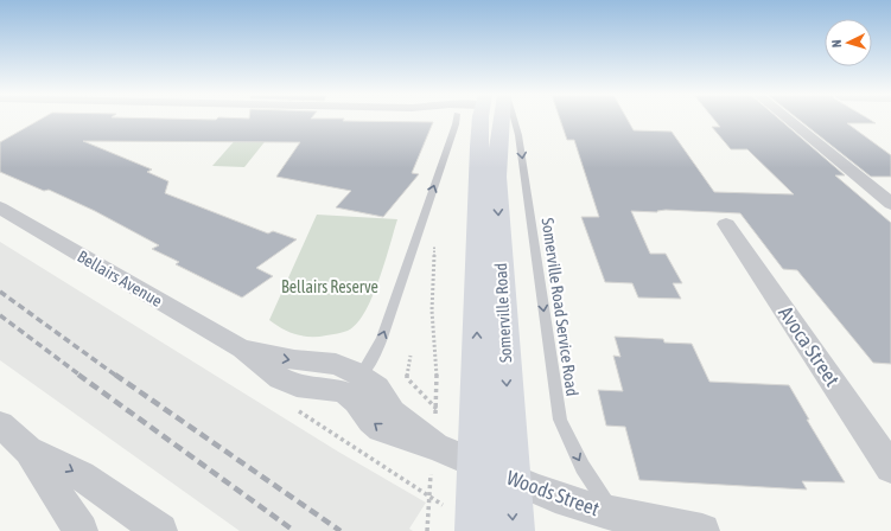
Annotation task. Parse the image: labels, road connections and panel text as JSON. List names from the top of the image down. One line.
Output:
{"streets":{"main road":["Somerville Road"],"street":["Bellairs Avenue","Avoca Street","Woods Street"],"lane":["Somerville Road Service Road"]},"crossings":[["Bellairs Avenue","Woods Street"],["Somerville Road Service Road","Woods Street"]],"one_way":["Somerville Road Service Road"],"parks":["Bellairs Reserve"],"north":"left"}
